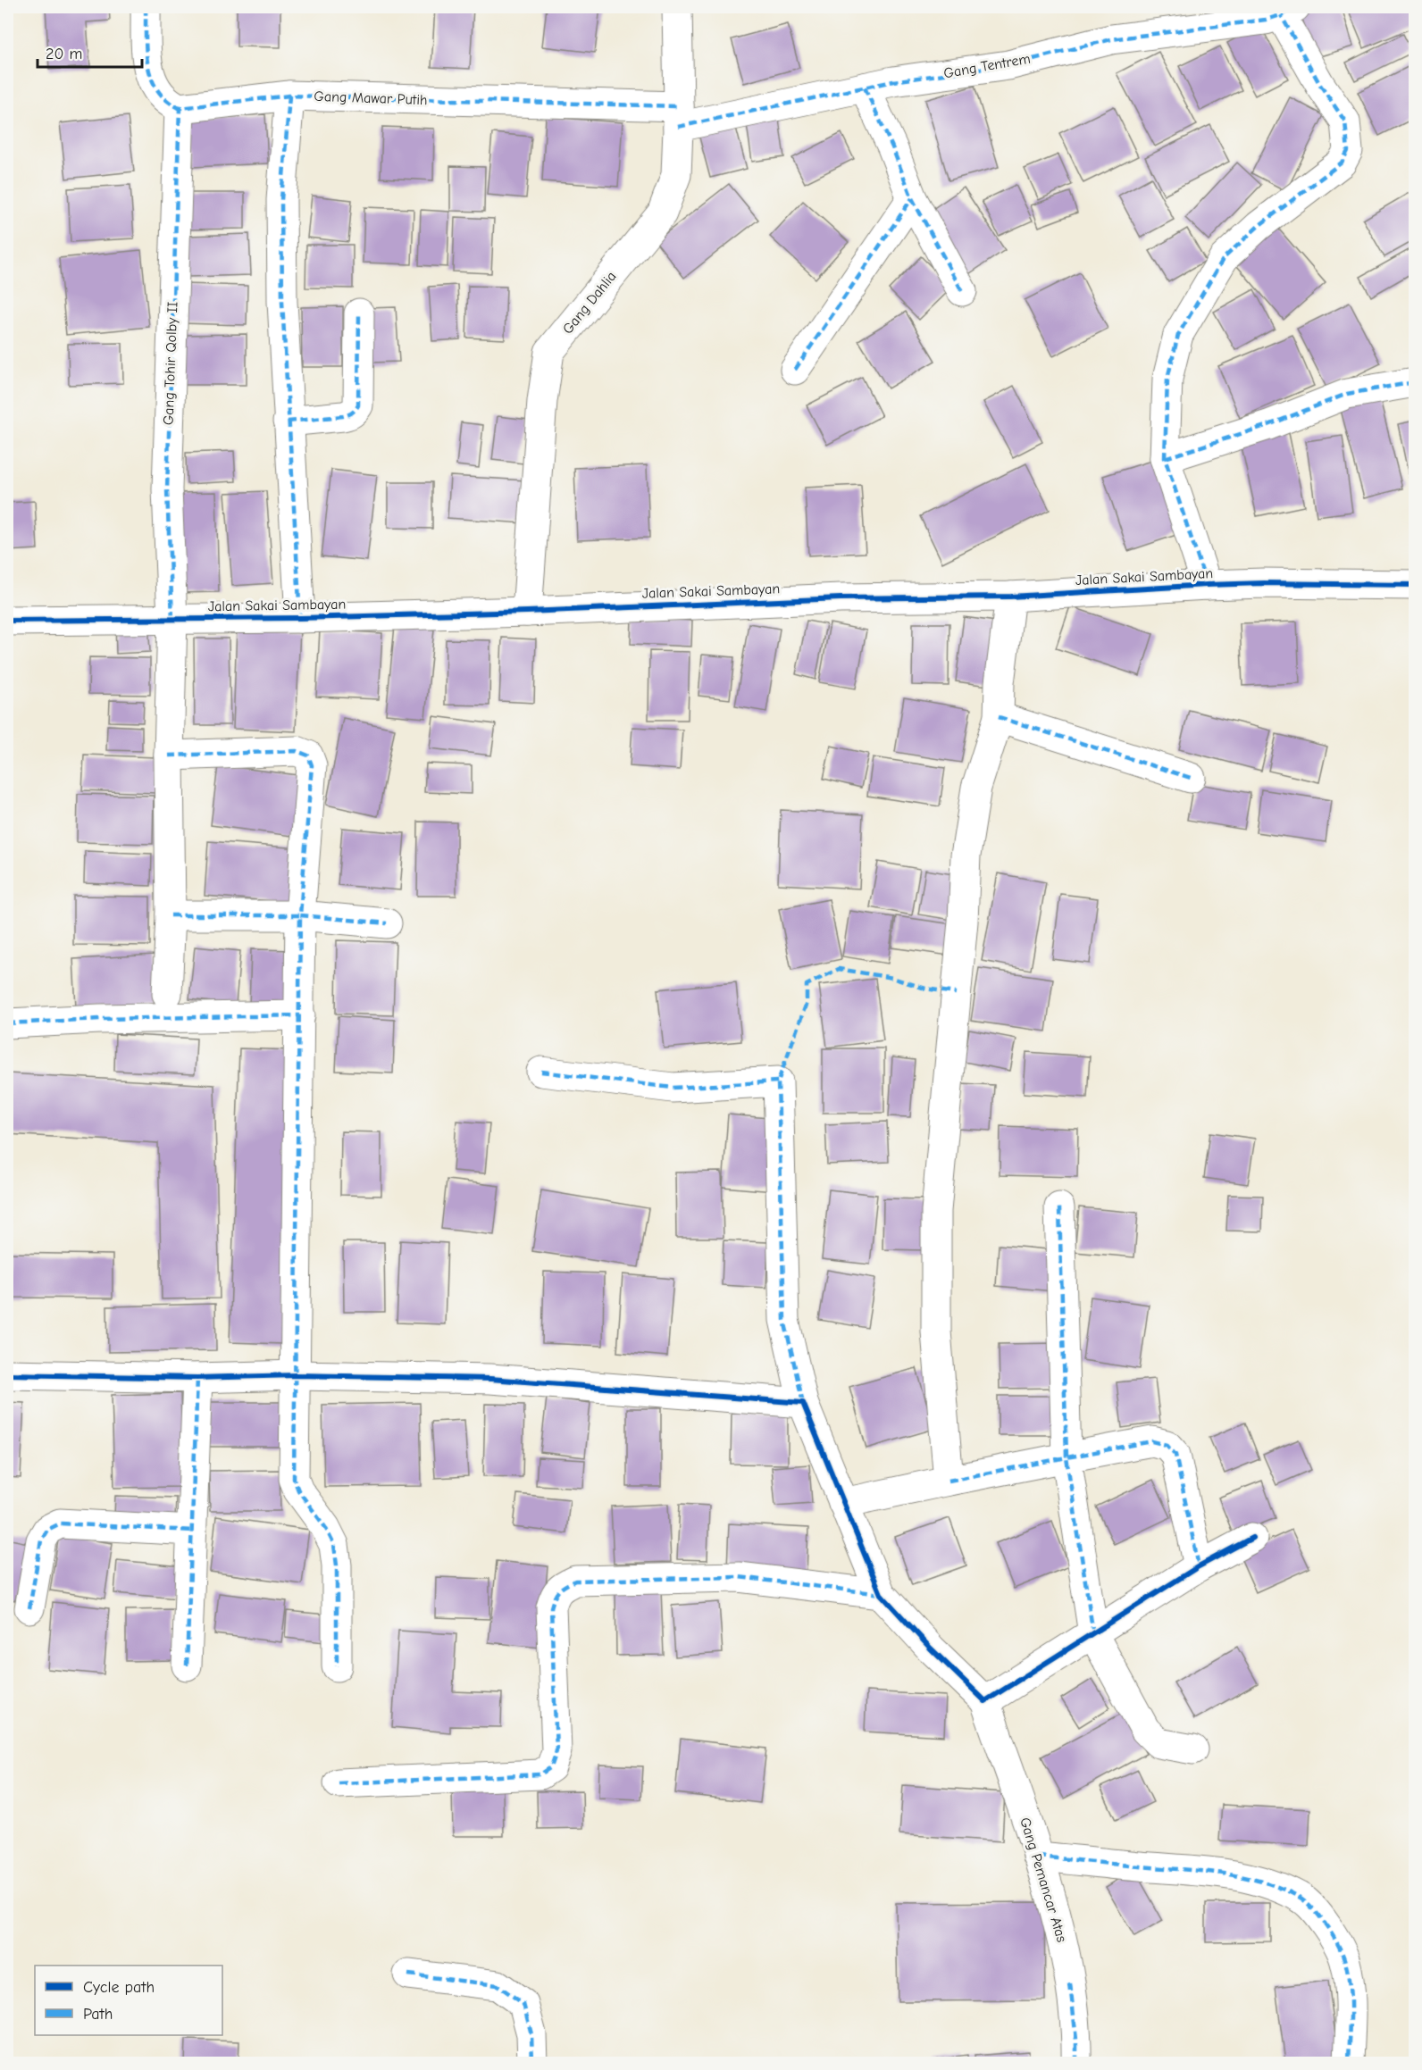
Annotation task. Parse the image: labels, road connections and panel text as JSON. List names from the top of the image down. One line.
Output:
{"streets":{"street":["Gang Tentrem","Gang Mawar Putih","Gang Dahlia","Gang Tohir Qolby II","Jalan Sakai Sambayan","Gang Pemancar Atas"]},"crossings":[["Gang Tentrem","Gang Mawar Putih"],["Gang Tentrem","Gang Dahlia"],["Gang Mawar Putih","Gang Dahlia"],["Gang Mawar Putih","Gang Tohir Qolby II"],["Gang Dahlia","Jalan Sakai Sambayan"],["Gang Tohir Qolby II","Jalan Sakai Sambayan"]],"legend":["Cycle path","Path"],"scale_bar":"20 m"}
